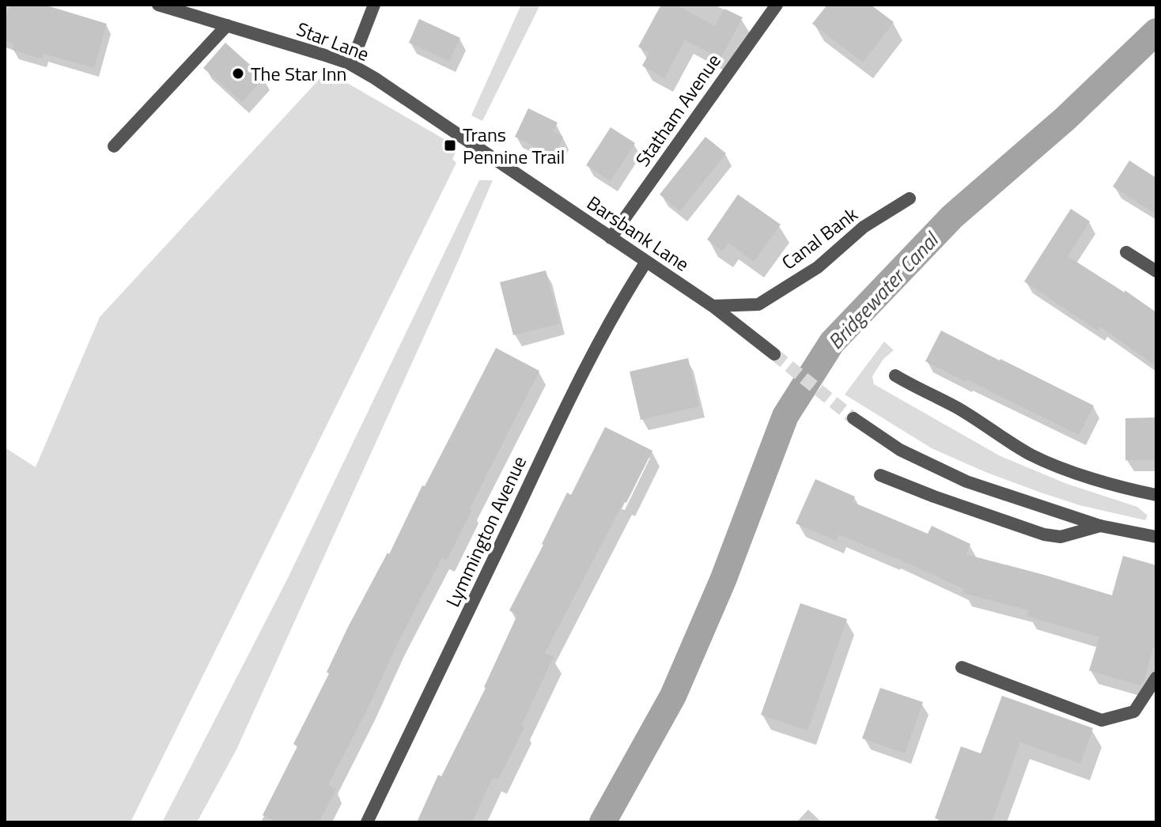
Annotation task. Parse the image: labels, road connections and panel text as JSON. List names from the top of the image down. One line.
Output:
{"streets":{"street":["Star Lane","Statham Avenue","Barsbank Lane","Canal Bank","Lymmington Avenue"]},"crossings":[["Star Lane","Barsbank Lane"],["Statham Avenue","Barsbank Lane"],["Barsbank Lane","Canal Bank"],["Barsbank Lane","Lymmington Avenue"]],"water":["Bridgewater Canal"],"places":{"other":["The Star Inn"],"transit":["Trans Pennine Trail"]}}
